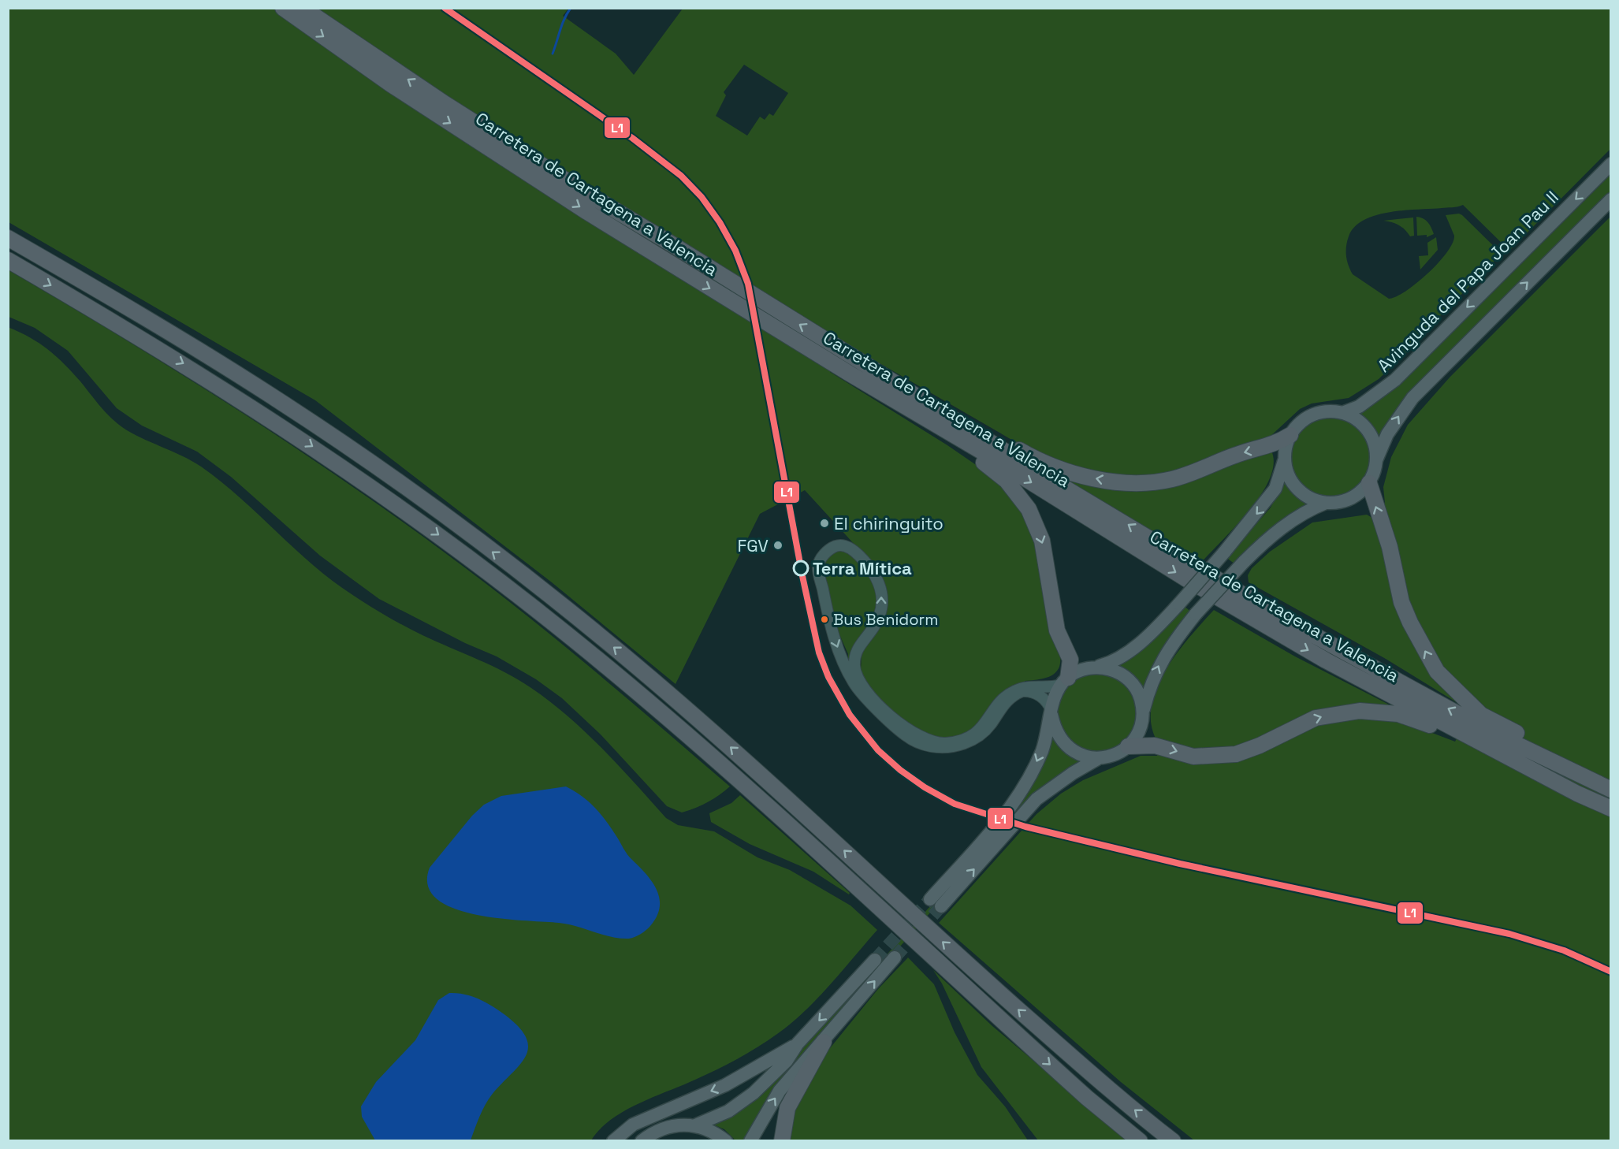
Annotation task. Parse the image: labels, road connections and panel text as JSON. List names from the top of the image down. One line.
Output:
{"streets":{"highway":["Carretera de Cartagena a Valencia"],"main road":["Avinguda del Papa Joan Pau II"]},"places":["El chiringuito","FGV","Terra Mítica","Bus Benidorm"],"lines":["transit line L1"]}
